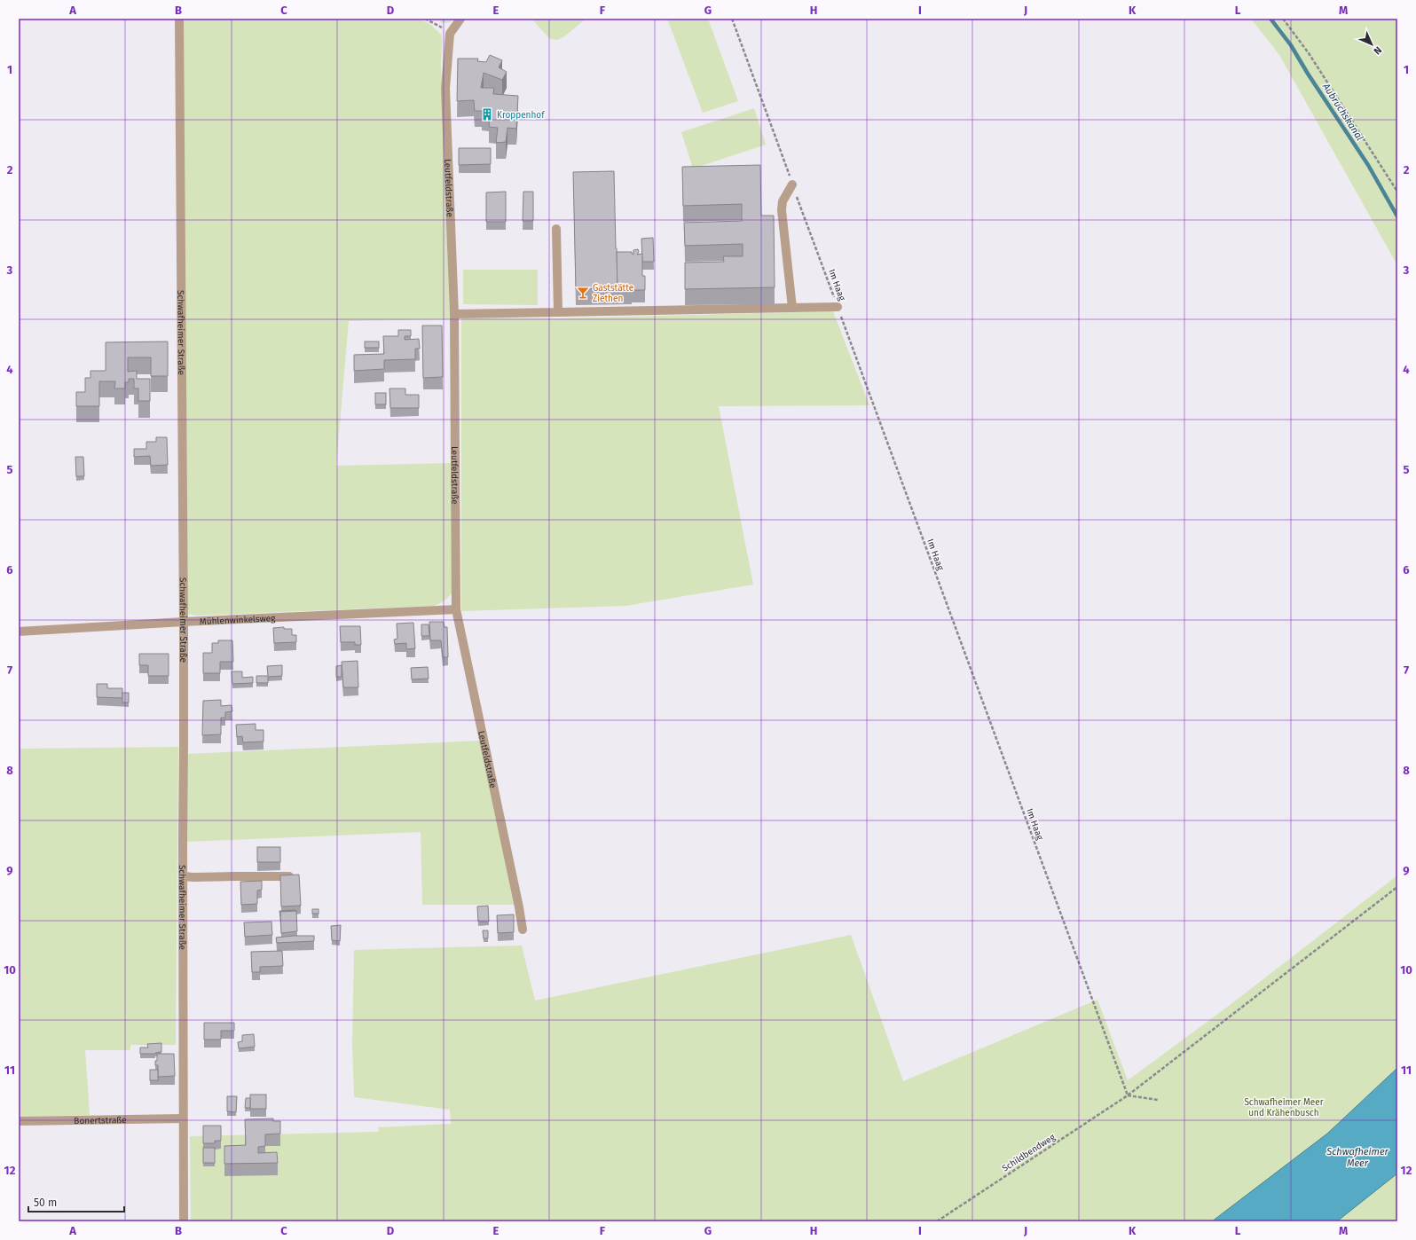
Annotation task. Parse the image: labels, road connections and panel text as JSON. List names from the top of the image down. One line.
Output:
{"streets":{"street":["Leutfeldstraße","Schwafheimer Straße","Mühlenwinkelsweg","Bonertstraße"],"path":["Im Haag","Schildbendweg"]},"crossings":[["Leutfeldstraße","Mühlenwinkelsweg"],["Im Haag","Schildbendweg"],["Schwafheimer Straße","Mühlenwinkelsweg"],["Schwafheimer Straße","Bonertstraße"]],"water":["Aubruchskanal","Schwafheimer Meer"],"parks":["Schwafheimer Meer und Krähenbusch"],"places":{"building":["Kroppenhof"],"bar":["Gaststätte Ziethen"]},"scale_bar":"50 m","north":"bottom right","grid":{"columns":["A","B","C","D","E","F","G","H","I","J","K","L","M"],"rows":["1","2","3","4","5","6","7","8","9","10","11","12"]}}
